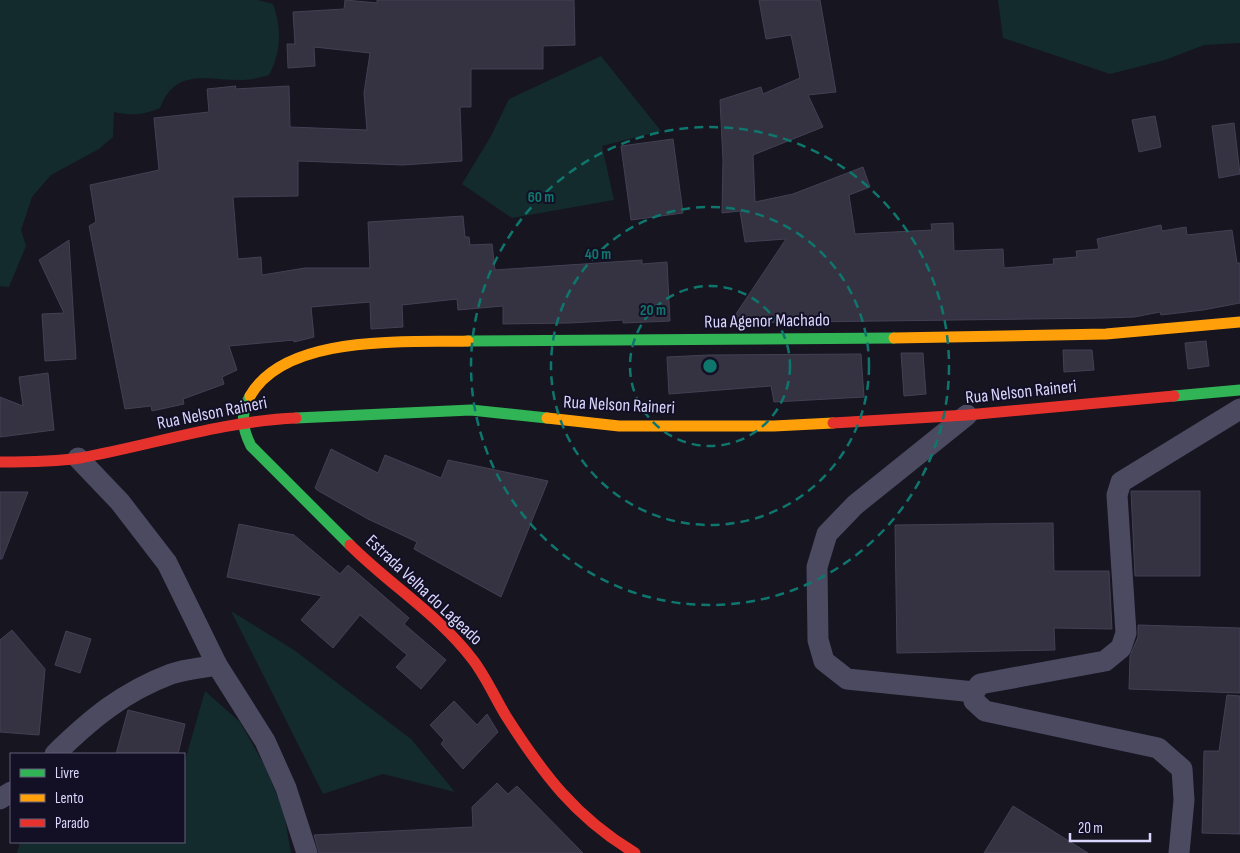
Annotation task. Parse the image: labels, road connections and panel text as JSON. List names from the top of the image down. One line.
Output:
{"streets":{"street":["Rua Agenor Machado","Rua Nelson Raineri","Estrada Velha do Lageado"]},"crossings":[["Rua Agenor Machado","Rua Nelson Raineri"],["Rua Agenor Machado","Estrada Velha do Lageado"],["Rua Nelson Raineri","Estrada Velha do Lageado"]],"legend":["Livre","Lento","Parado"],"scale_bar":"20 m","rings":["60 m","40 m","20 m"]}
